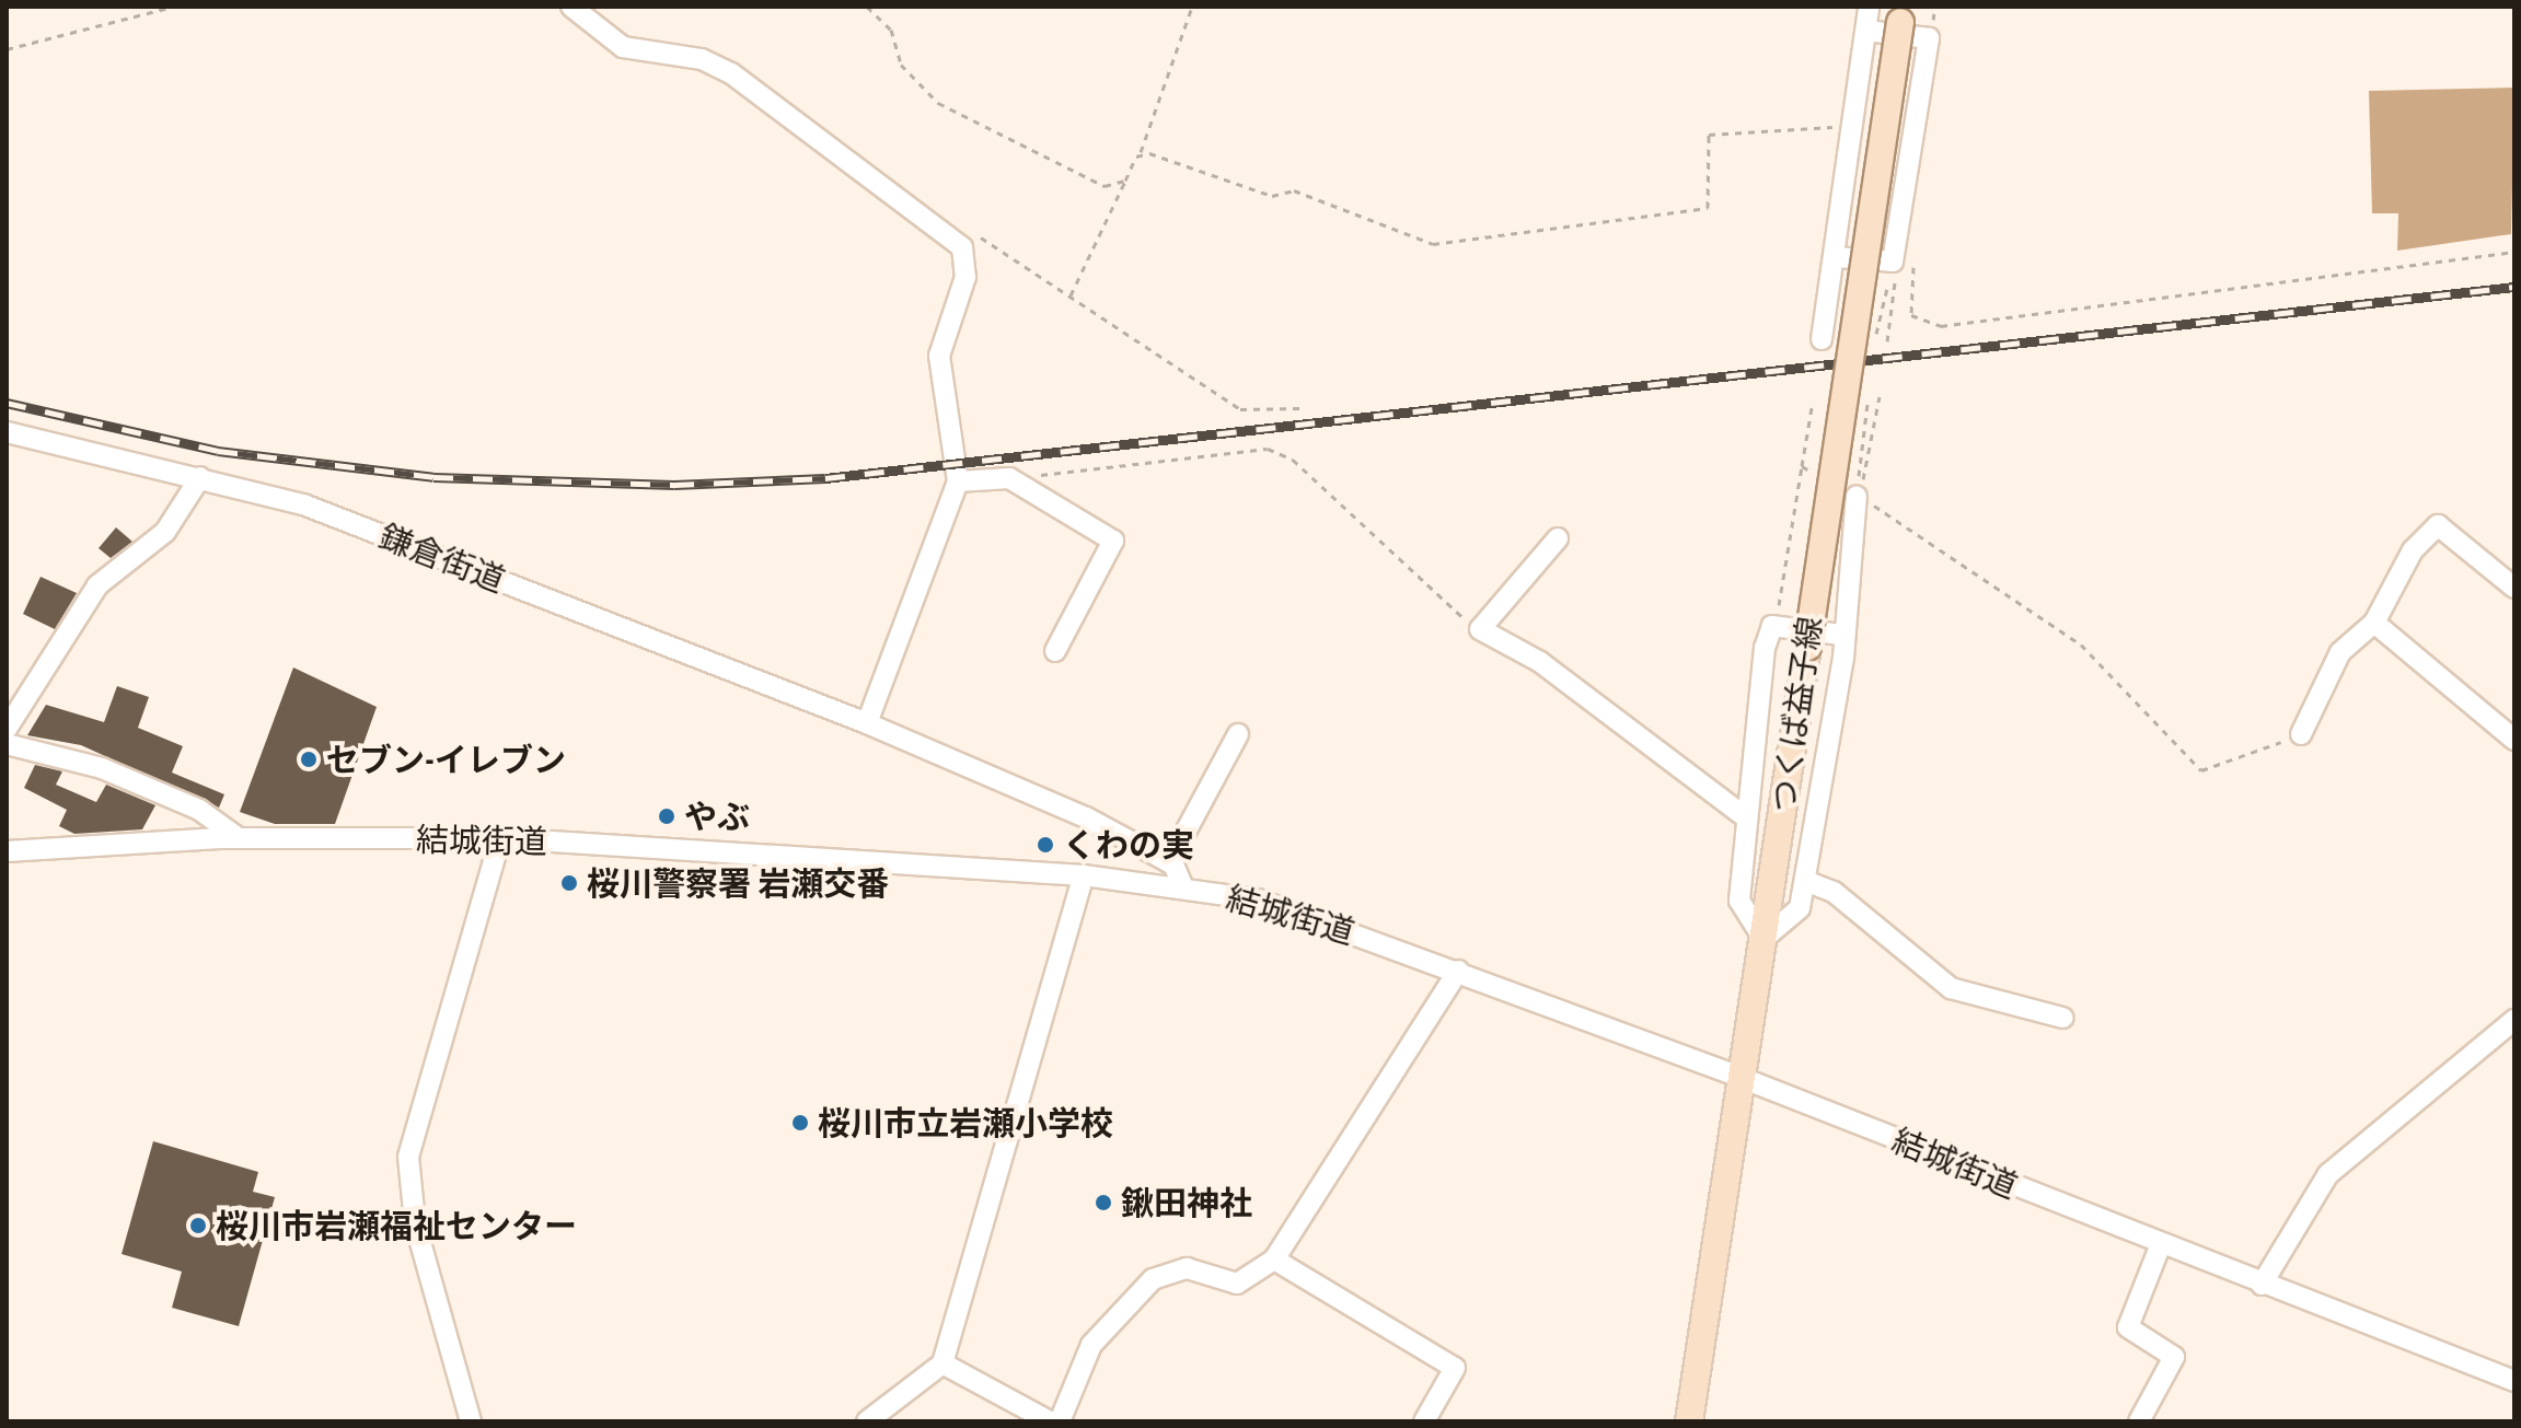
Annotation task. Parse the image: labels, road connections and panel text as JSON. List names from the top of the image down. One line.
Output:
{"streets":{"main road":["つくば益子線"],"street":["鎌倉街道","結城街道"]},"crossings":[["つくば益子線","結城街道"]],"places":["セブン-イレブン","やぶ","くわの実","桜川警察署 岩瀬交番","桜川市立岩瀬小学校","鍬田神社","桜川市岩瀬福祉センター"]}
